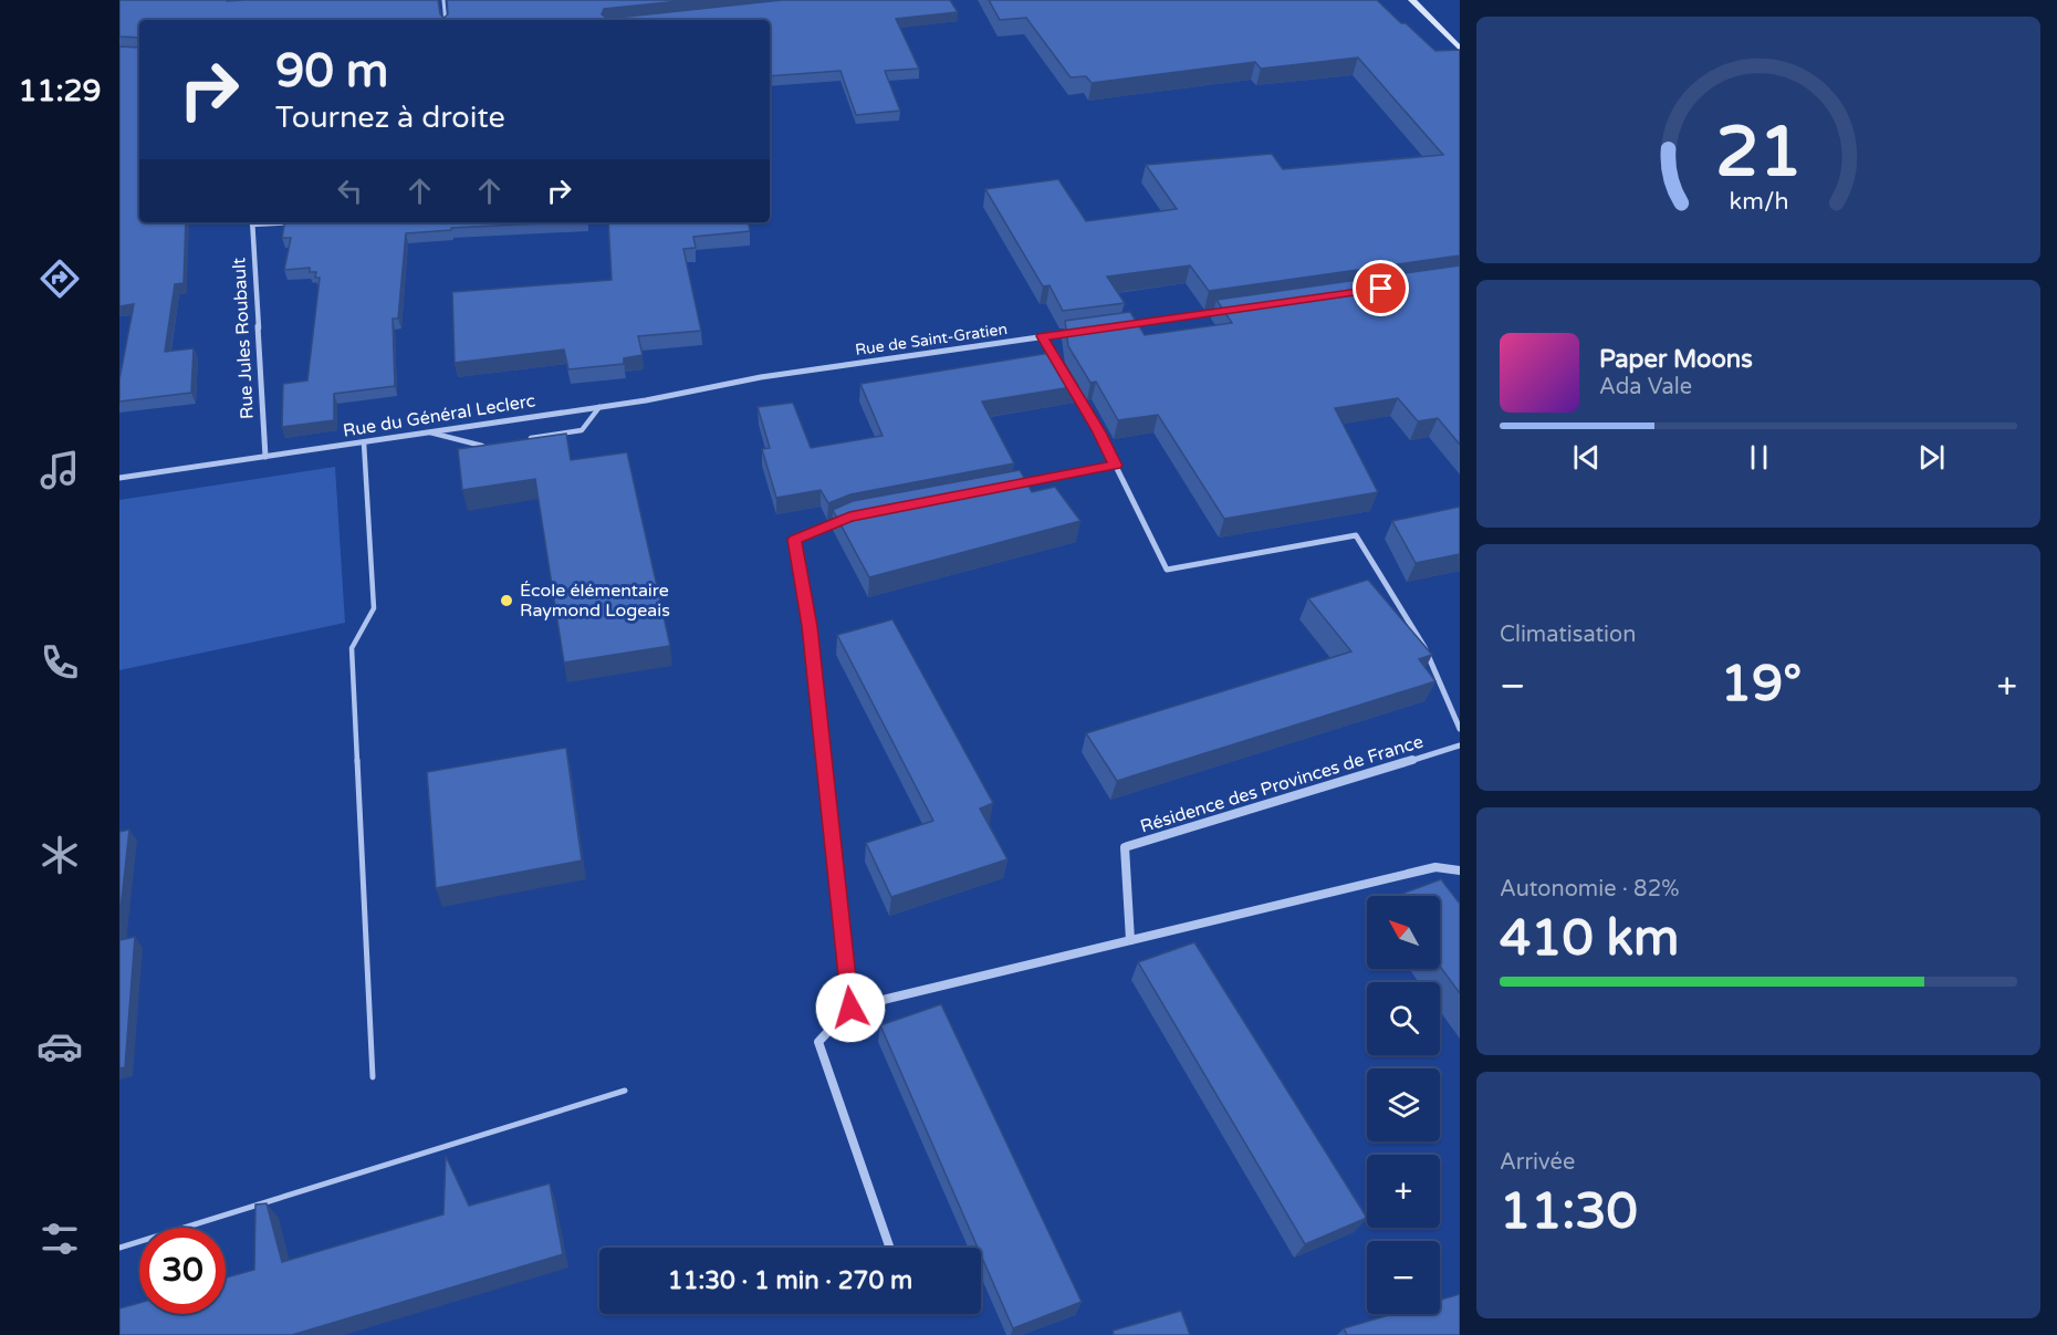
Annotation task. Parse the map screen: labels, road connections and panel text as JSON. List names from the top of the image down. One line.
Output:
{"streets":{"street":["Rue Jules Roubault","Rue de Saint-Gratien","Rue du Général Leclerc","Résidence des Provinces de France"]},"crossings":[["Rue Jules Roubault","Rue du Général Leclerc"],["Rue de Saint-Gratien","Rue du Général Leclerc"]],"places":["École élémentaire Raymond Logeais"],"north":"top left","page":{"tabs":"11:29","turn":["90 m","Tournez à droite"],"song":["Paper Moons","Ada Vale"],"tile":["Climatisation",["Autonomie · 82%","410 km"],["Arrivée","11:30"]],"heat":["−","19°","+"],"map_buttons":["+","−"],"limit":"30","trip":"11:30 · 1 min · 270 m","gauge":["21","km/h"]}}
